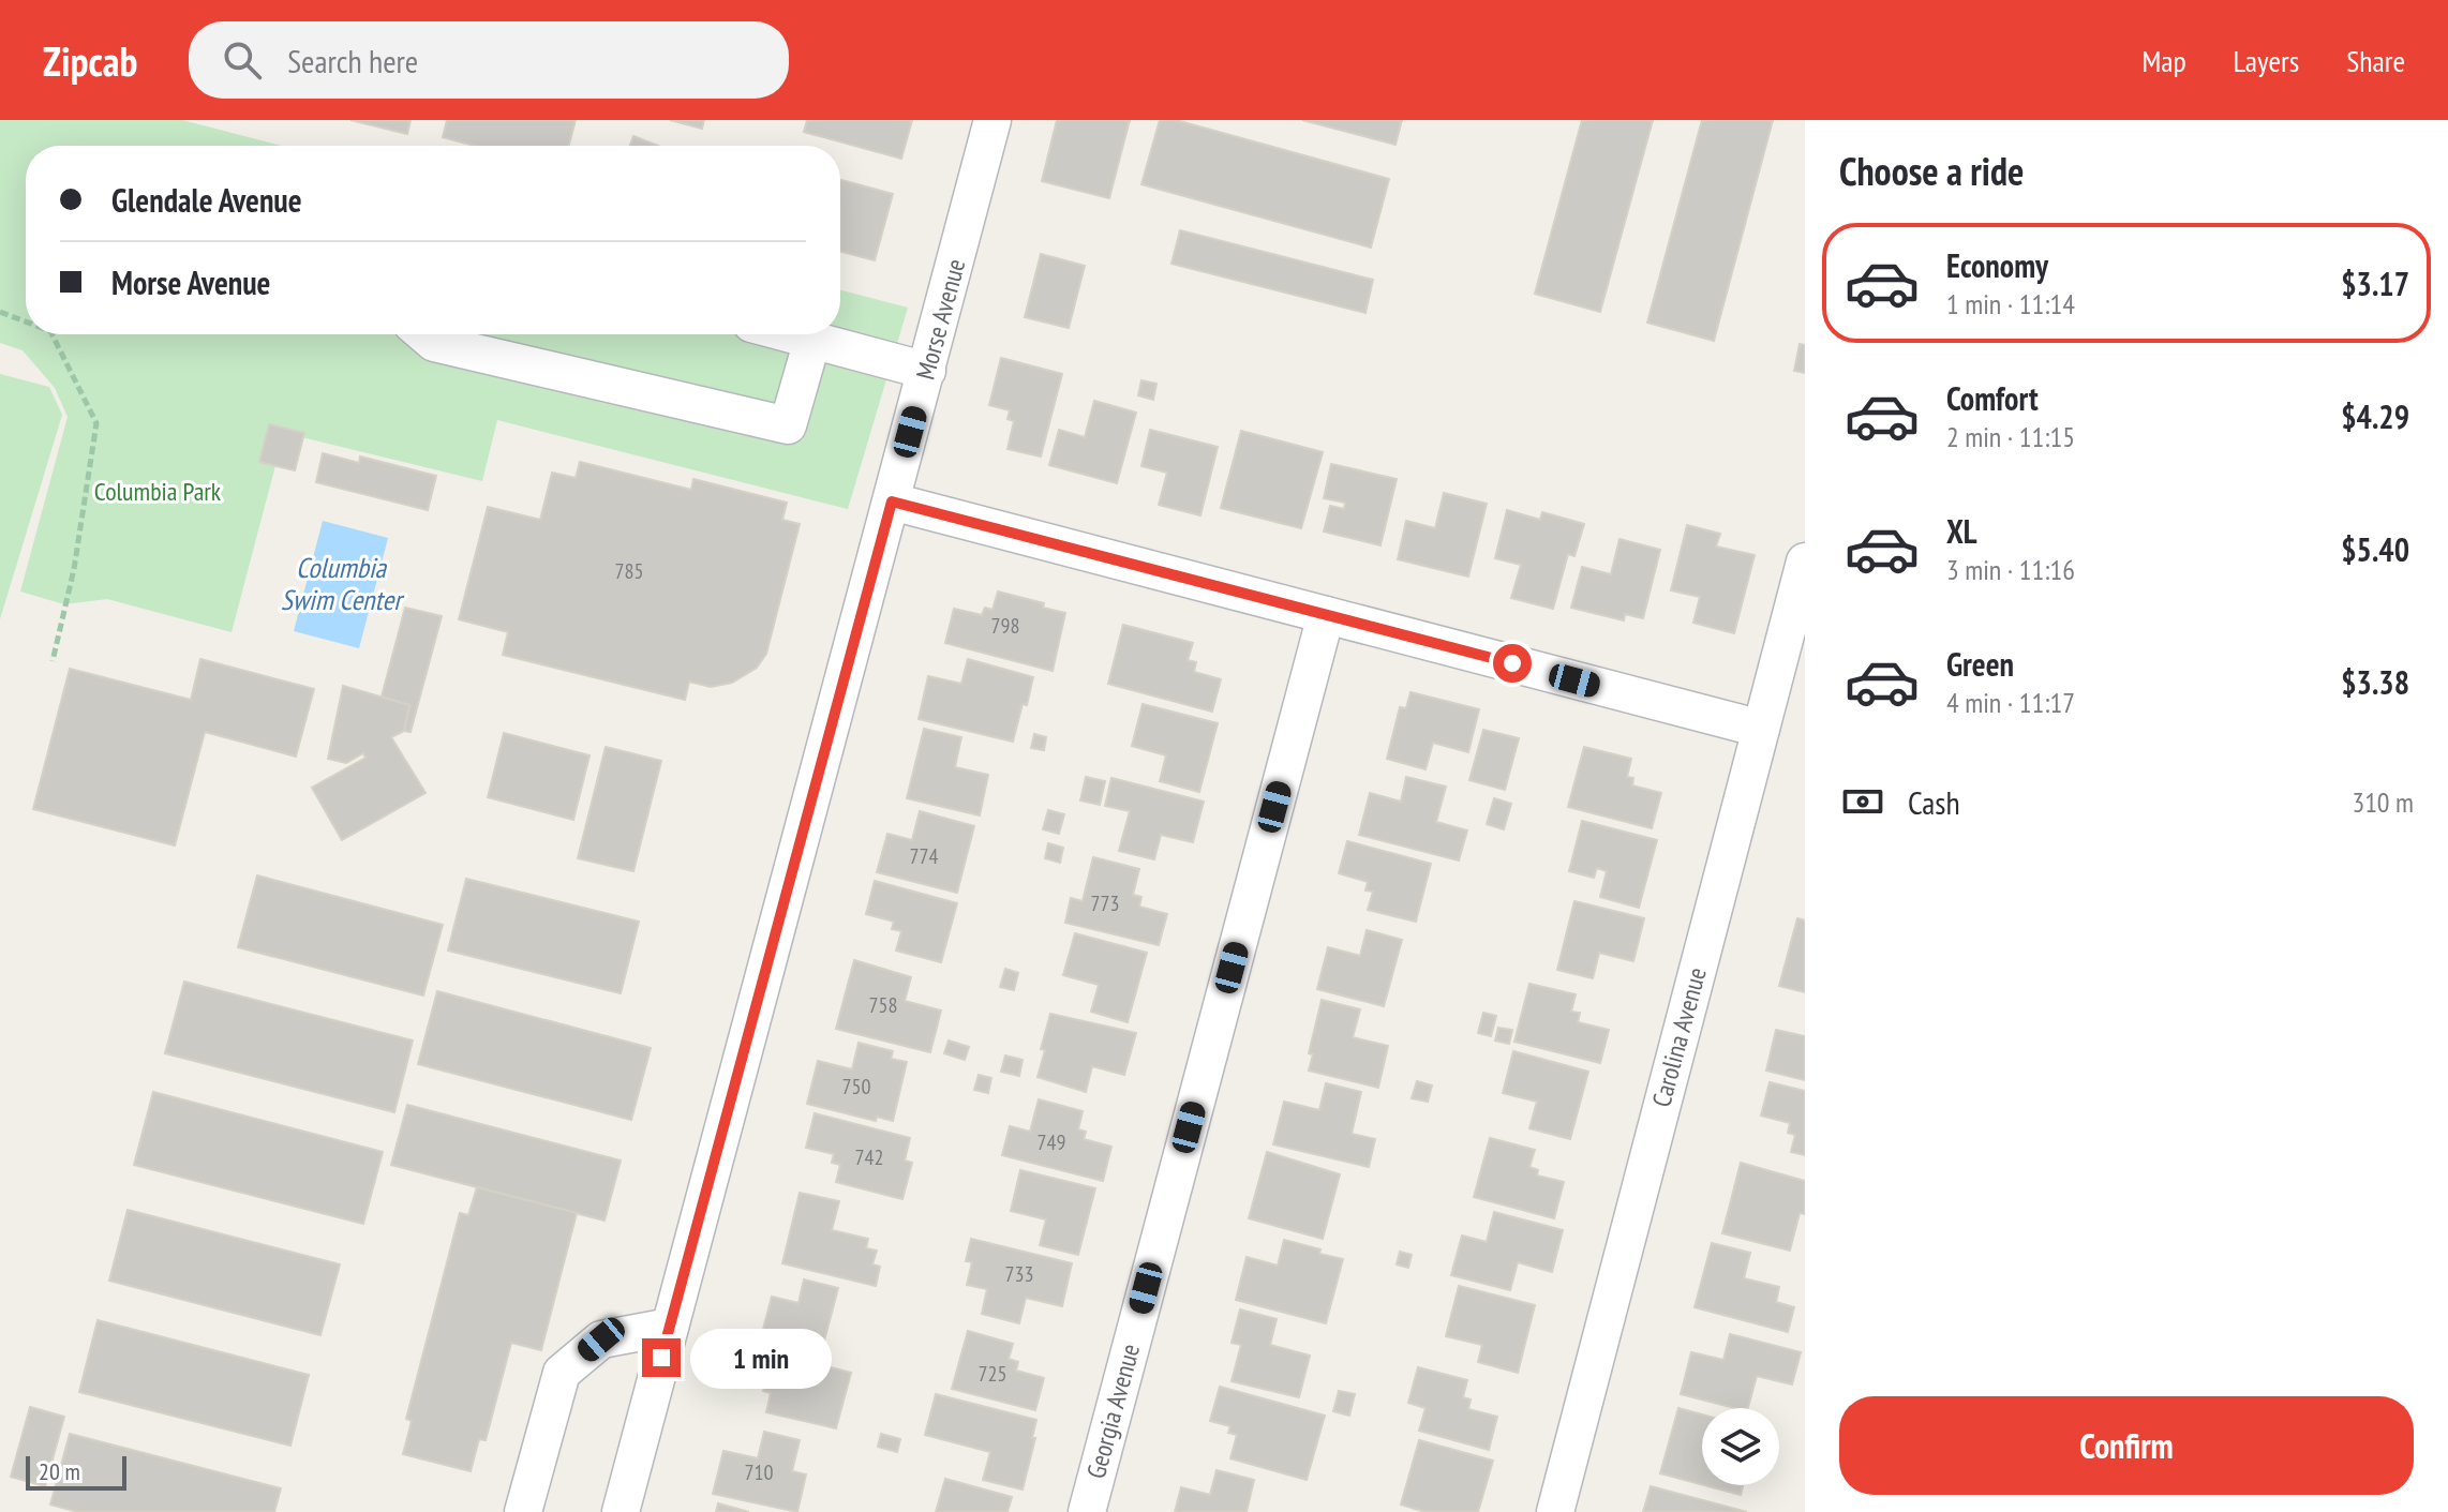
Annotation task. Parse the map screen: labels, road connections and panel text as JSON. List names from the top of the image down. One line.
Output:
{"streets":{"street":["Morse Avenue","Carolina Avenue","Georgia Avenue"]},"water":["Columbia Swim Center"],"parks":["Columbia Park"],"house_numbers":["785","798","774","773","758","750","749","742","733","725","710"],"scale_bar":"20 m","page":{"header":"Zipcab","search":"Search here","nav":["Map","Layers","Share"],"heading":"Choose a ride","banner":["Glendale Avenue","Morse Avenue"],"list":[{"name":"Economy","note":"1 min · 11:14","value":"$3.17"},{"name":"Comfort","note":"2 min · 11:15","value":"$4.29"},{"name":"XL","note":"3 min · 11:16","value":"$5.40"},{"name":"Green","note":"4 min · 11:17","value":"$3.38"}],"pay":["Cash","310 m"],"bubble":"1 min","buttons":"Confirm","scale":"20 m"}}
